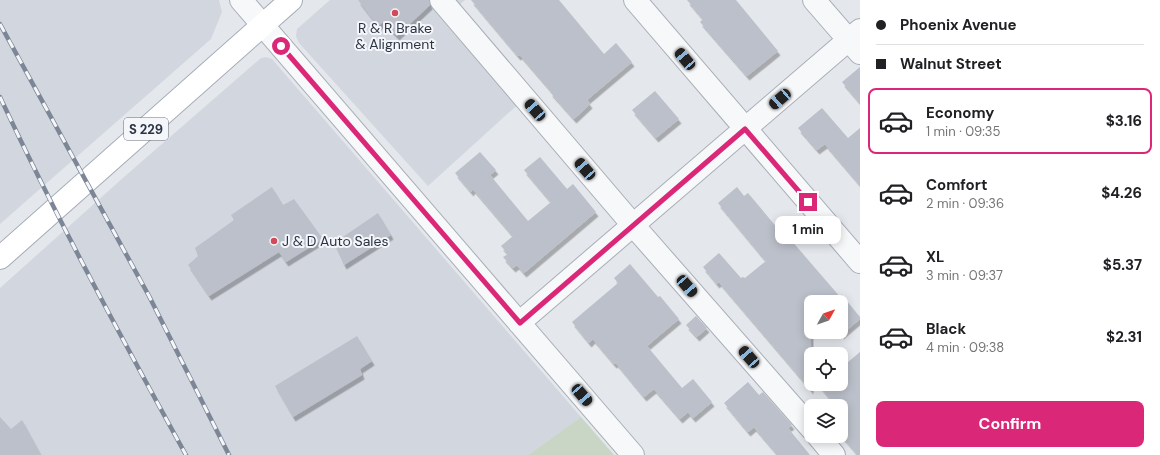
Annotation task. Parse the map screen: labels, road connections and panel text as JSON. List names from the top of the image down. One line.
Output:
{"streets":{"main road":["S 229"]},"places":["R & R Brake & Alignment","J & D Auto Sales"],"north":"top right","page":{"banner":["Phoenix Avenue","Walnut Street"],"list":[{"name":"Economy","note":"1 min · 09:35","value":"$3.16"},{"name":"Comfort","note":"2 min · 09:36","value":"$4.26"},{"name":"XL","note":"3 min · 09:37","value":"$5.37"},{"name":"Black","note":"4 min · 09:38","value":"$2.31"}],"bubble":"1 min","buttons":"Confirm"}}
